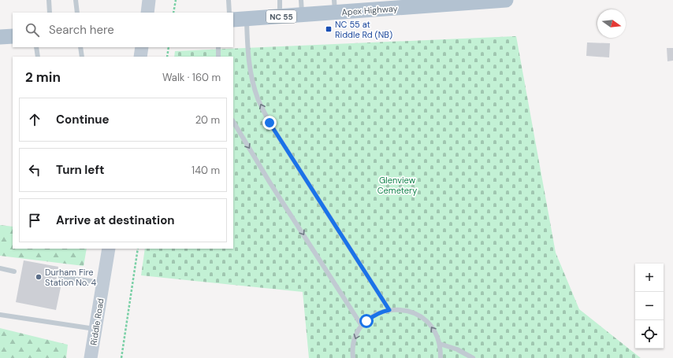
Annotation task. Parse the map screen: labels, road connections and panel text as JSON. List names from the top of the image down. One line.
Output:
{"streets":{"main road":["Apex Highway","NC 55","Riddle Road"]},"parks":["Glenview Cemetery"],"places":{"transit":["NC 55 at Riddle Rd (NB)"],"other":["Durham Fire Station No. 4"]},"north":"right","page":{"search":"Search here","heading":["2 min","Walk · 160 m"],"list":[["Continue","20 m"],["Turn left","140 m"],"Arrive at destination"],"map_buttons":["+","−"]}}
